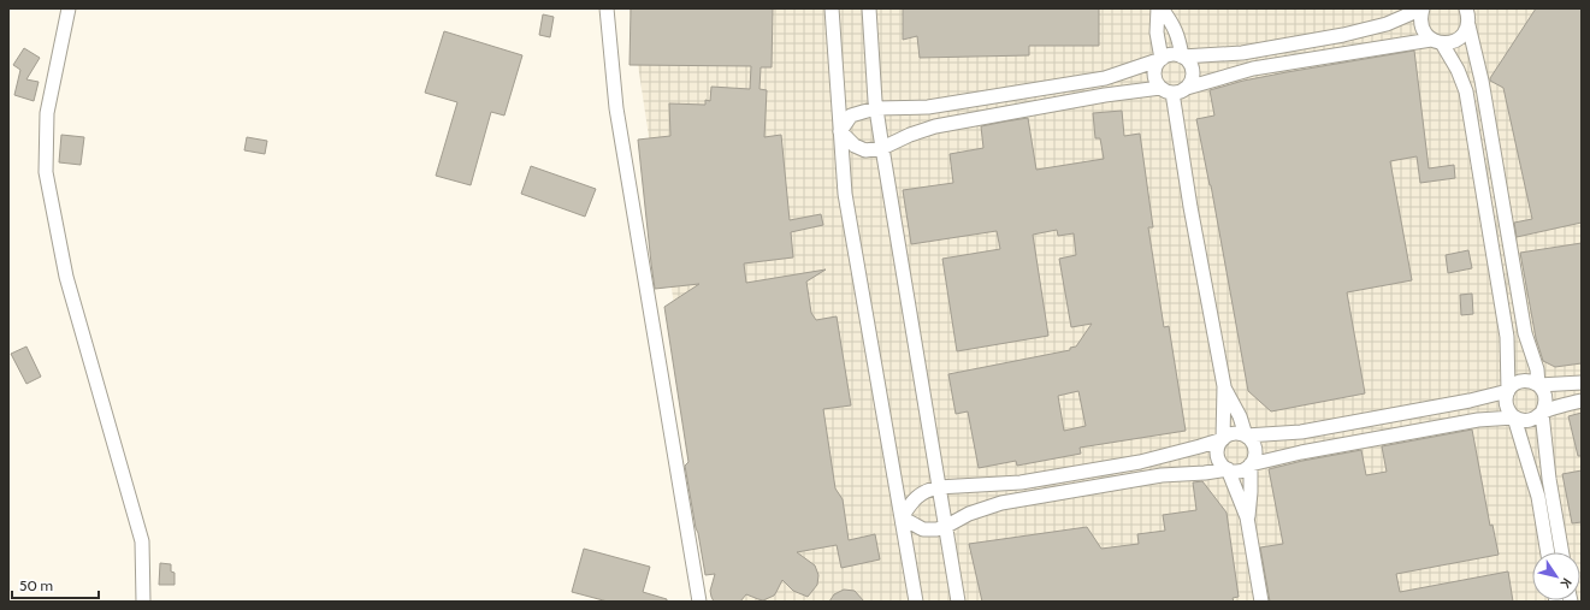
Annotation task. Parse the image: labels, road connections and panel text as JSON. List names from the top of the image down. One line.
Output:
{"scale_bar":"50 m","north":"bottom right"}
